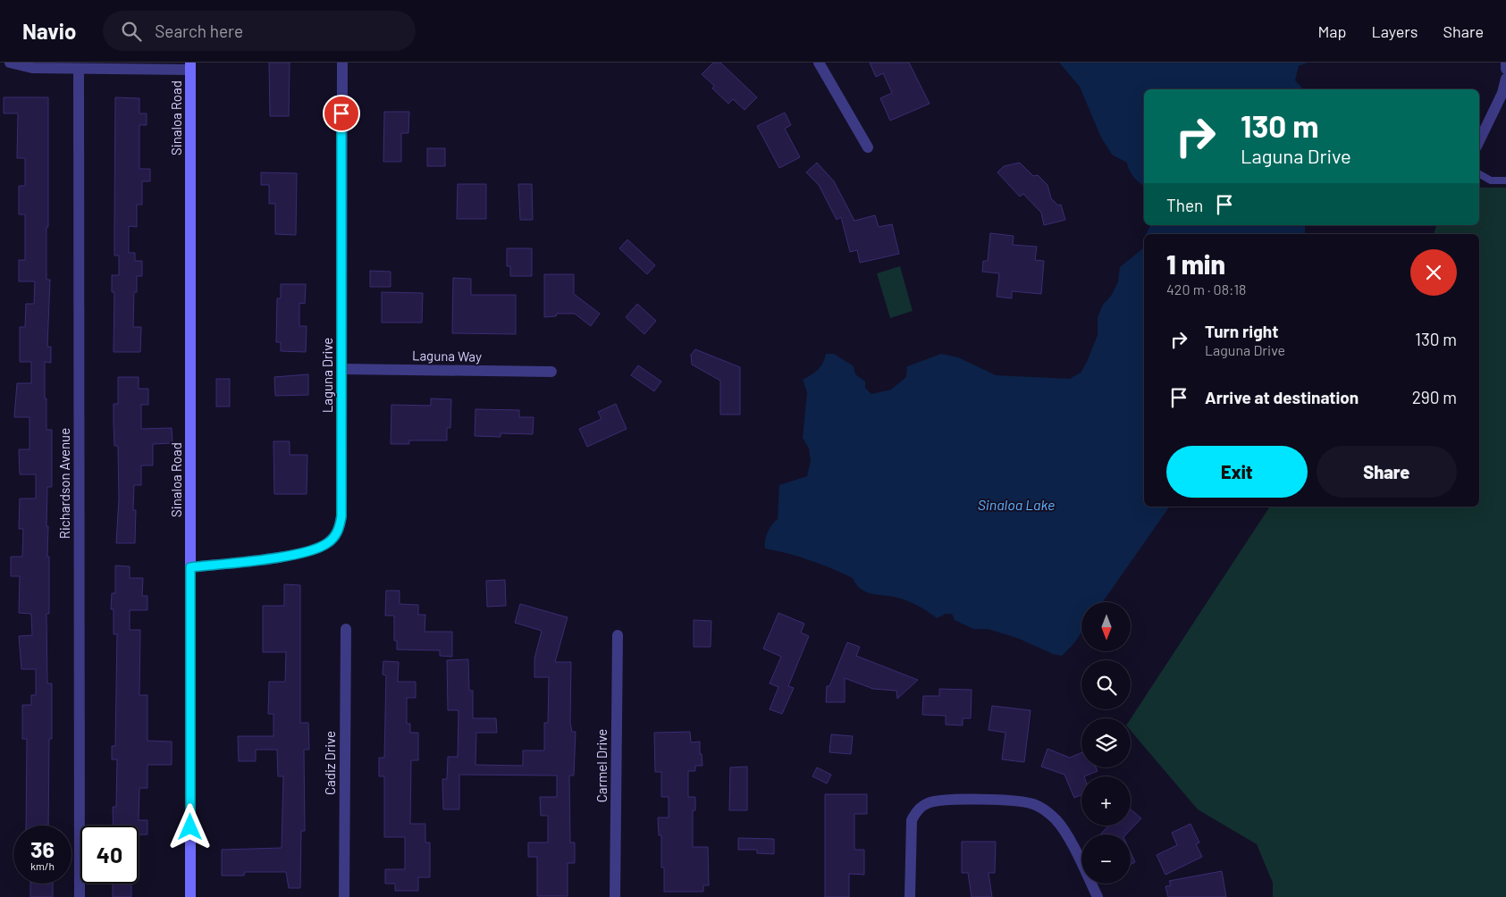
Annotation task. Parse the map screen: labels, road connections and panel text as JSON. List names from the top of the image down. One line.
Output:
{"streets":{"street":["Sinaloa Road","Laguna Way","Laguna Drive","Richardson Avenue","Cadiz Drive","Carmel Drive"]},"crossings":[["Sinaloa Road","Laguna Drive"],["Laguna Way","Laguna Drive"]],"water":["Sinaloa Lake"],"north":"bottom","page":{"header":"Navio","search":"Search here","nav":["Map","Layers","Share"],"turn":["130 m","Laguna Drive"],"then":"Then","heading":["1 min","420 m · 08:18"],"list":[{"name":"Turn right","note":"Laguna Drive","value":"130 m"},{"name":"Arrive at destination","value":"290 m"}],"buttons":["Exit","Share"],"map_buttons":["+","−"],"speed":"36 km/h","limit":"40"}}
